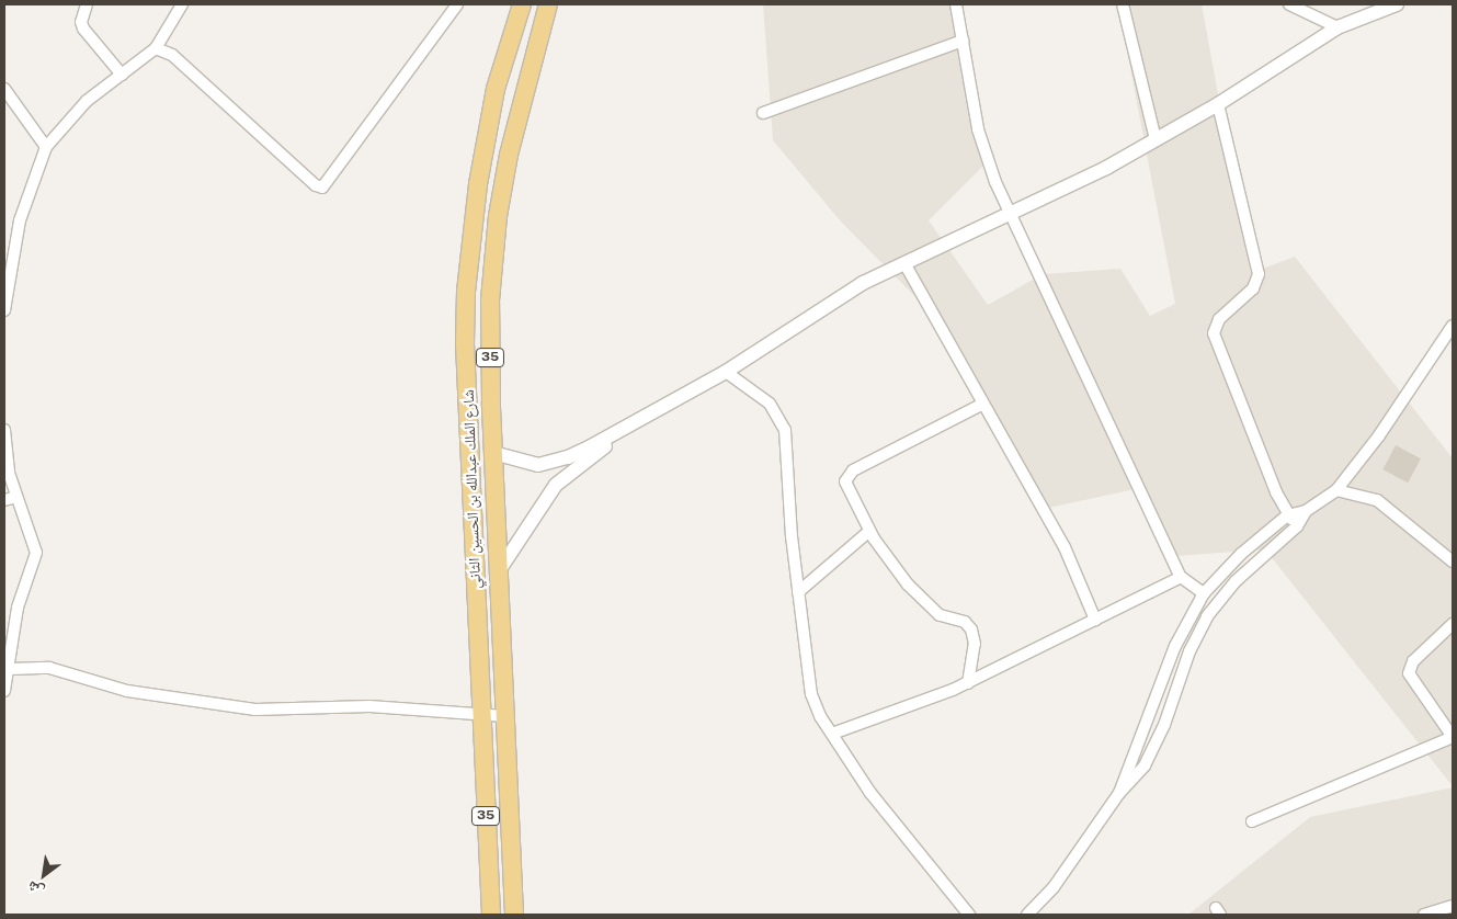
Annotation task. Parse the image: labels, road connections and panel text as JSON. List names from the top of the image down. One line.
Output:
{"streets":{"highway":["35","شارع الملك عبدالله بن الحسين الثاني"]},"north":"bottom left"}
